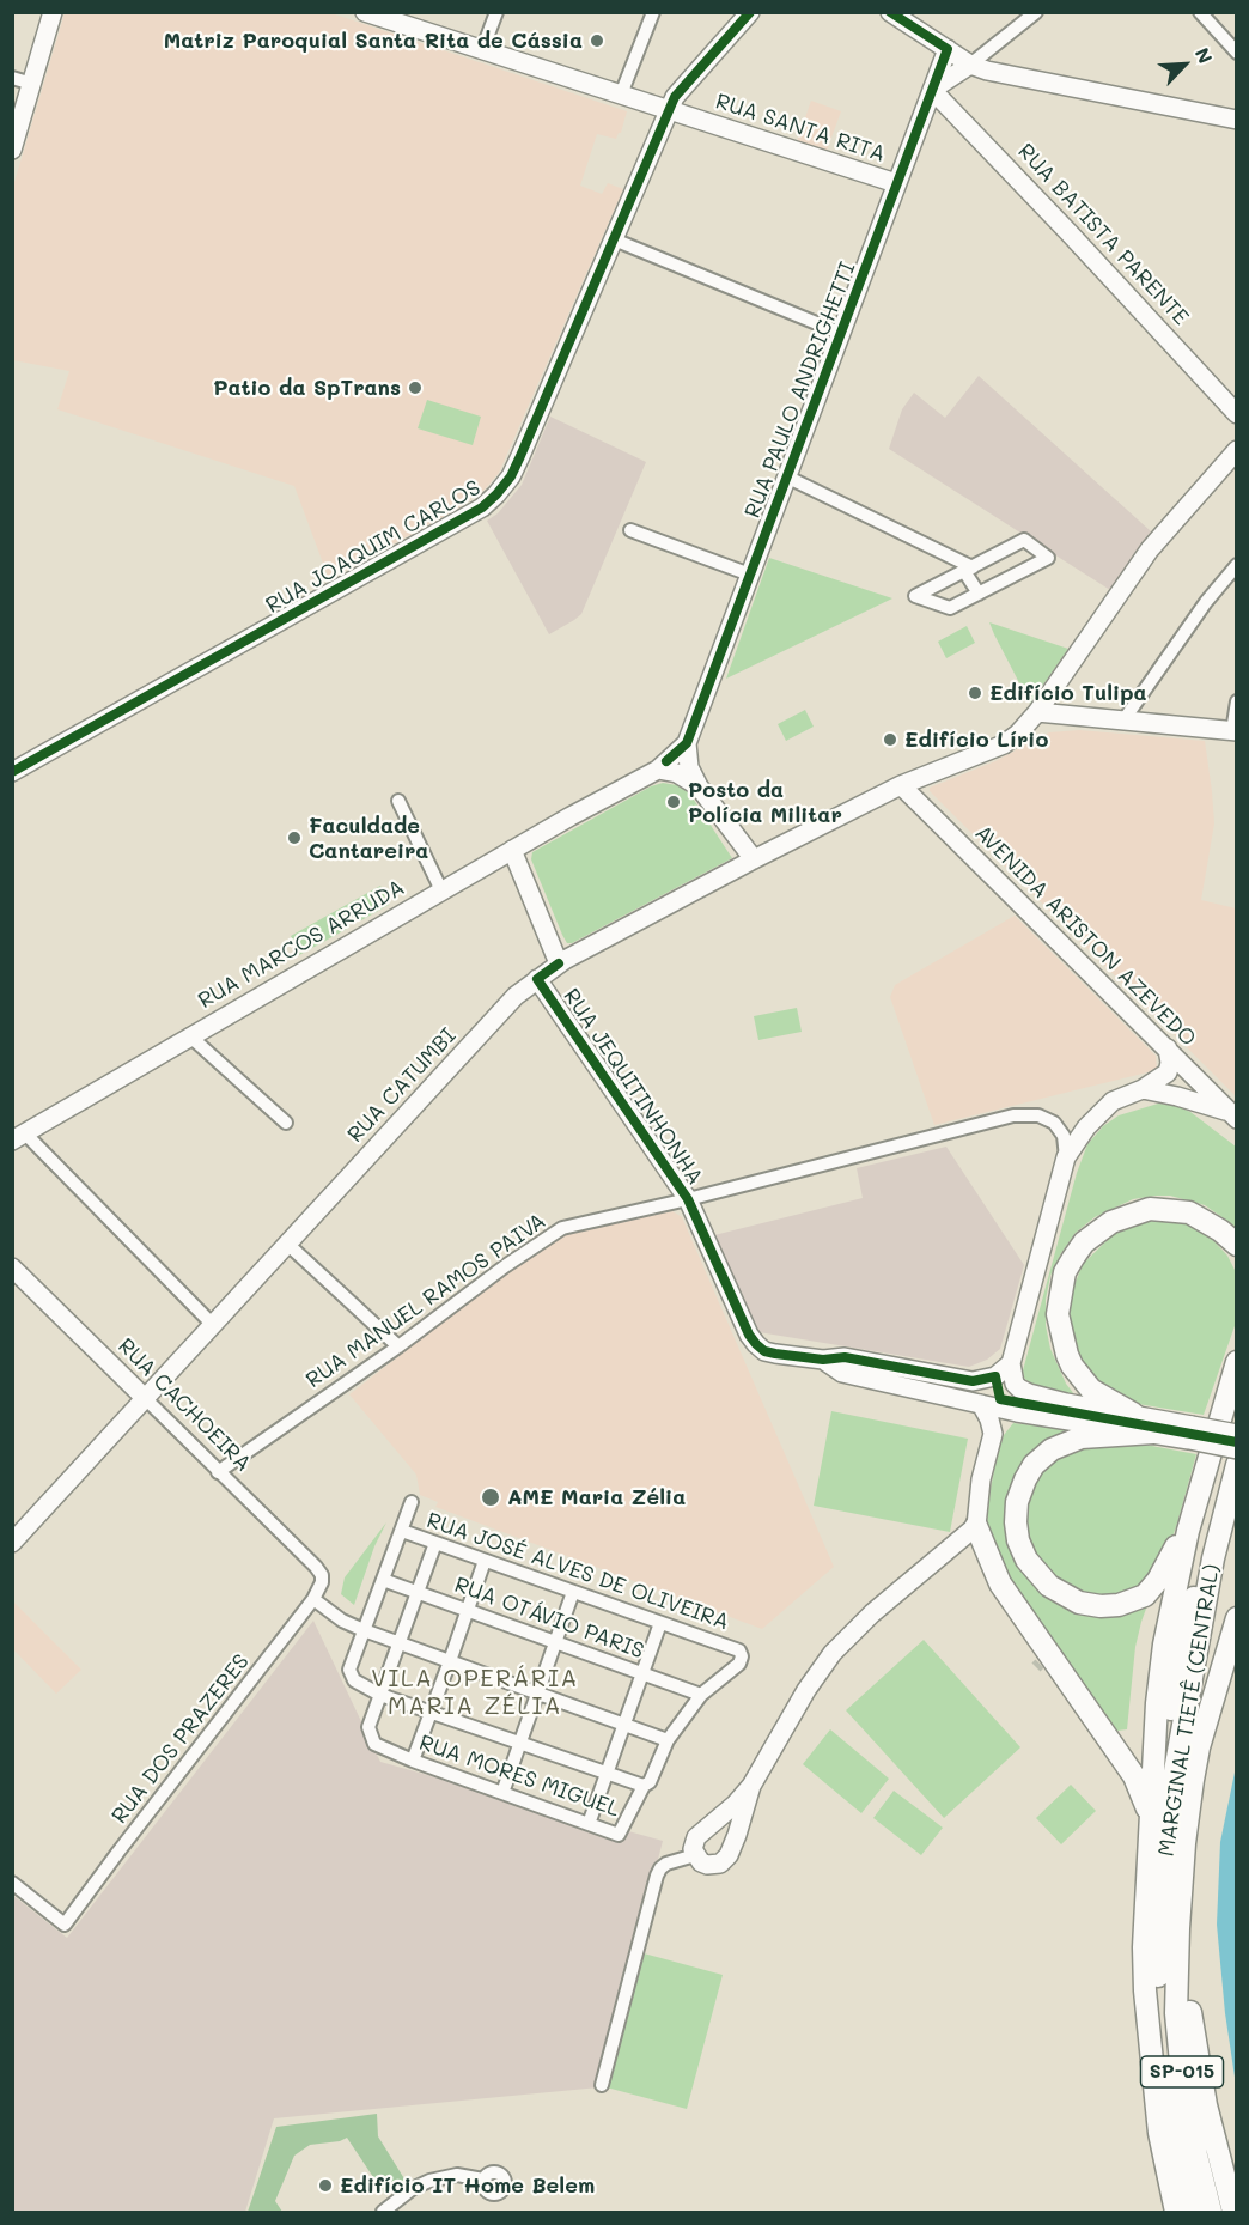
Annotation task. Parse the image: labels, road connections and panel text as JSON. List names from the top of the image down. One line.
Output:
{"streets":{"highway":["MARGINAL TIETÊ (CENTRAL)","SP-015"],"main road":["RUA SANTA RITA","RUA BATISTA PARENTE","RUA PAULO ANDRIGHETTI","RUA JOAQUIM CARLOS","AVENIDA ARISTON AZEVEDO","RUA MARCOS ARRUDA","RUA CATUMBI","RUA JEQUITINHONHA","RUA CACHOEIRA"],"street":["RUA MANUEL RAMOS PAIVA","RUA JOSÉ ALVES DE OLIVEIRA","RUA OTÁVIO PARIS","RUA DOS PRAZERES","RUA MORES MIGUEL"]},"crossings":[["RUA SANTA RITA","RUA PAULO ANDRIGHETTI"],["RUA SANTA RITA","RUA JOAQUIM CARLOS"],["RUA BATISTA PARENTE","RUA PAULO ANDRIGHETTI"],["RUA PAULO ANDRIGHETTI","RUA MARCOS ARRUDA"],["AVENIDA ARISTON AZEVEDO","RUA CATUMBI"],["RUA CATUMBI","RUA JEQUITINHONHA"],["RUA CATUMBI","RUA CACHOEIRA"],["RUA JEQUITINHONHA","RUA MANUEL RAMOS PAIVA"],["RUA MANUEL RAMOS PAIVA","RUA CACHOEIRA"],["RUA CACHOEIRA","RUA DOS PRAZERES"],["RUA JOSÉ ALVES DE OLIVEIRA","RUA MORES MIGUEL"],["RUA OTÁVIO PARIS","RUA MORES MIGUEL"]],"districts":["VILA OPERÁRIA MARIA ZÉLIA"],"places":["Matriz Paroquial Santa Rita de Cássia","Patio da SpTrans","Edifício Tulipa","Edifício Lírio","Posto da Polícia Militar","Faculdade Cantareira","AME Maria Zélia","Edifício IT Home Belem"],"north":"top right"}
